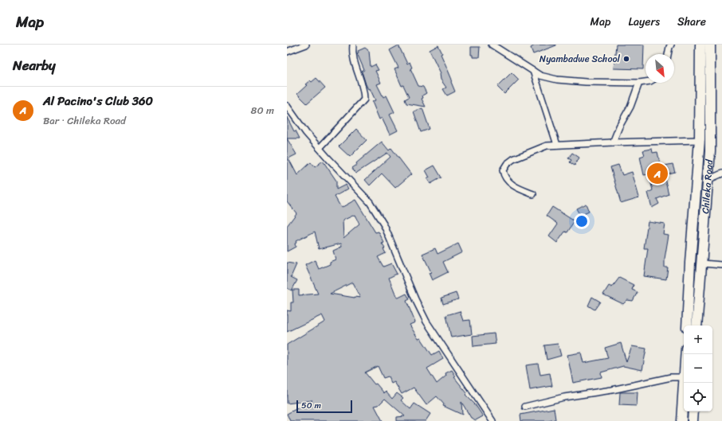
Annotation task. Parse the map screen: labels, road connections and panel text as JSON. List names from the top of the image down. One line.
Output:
{"streets":{"highway":["Chileka Road"]},"places":["Nyambadwe School"],"scale_bar":"50 m","north":"bottom right","page":{"header":"Map","nav":["Map","Layers","Share"],"heading":"Nearby","list":[{"mark":"A","name":"Al Pacino's Club 360","note":"Bar · Chileka Road","value":"80 m"}],"pins":"A","map_buttons":["+","−"],"scale":"50 m"}}
